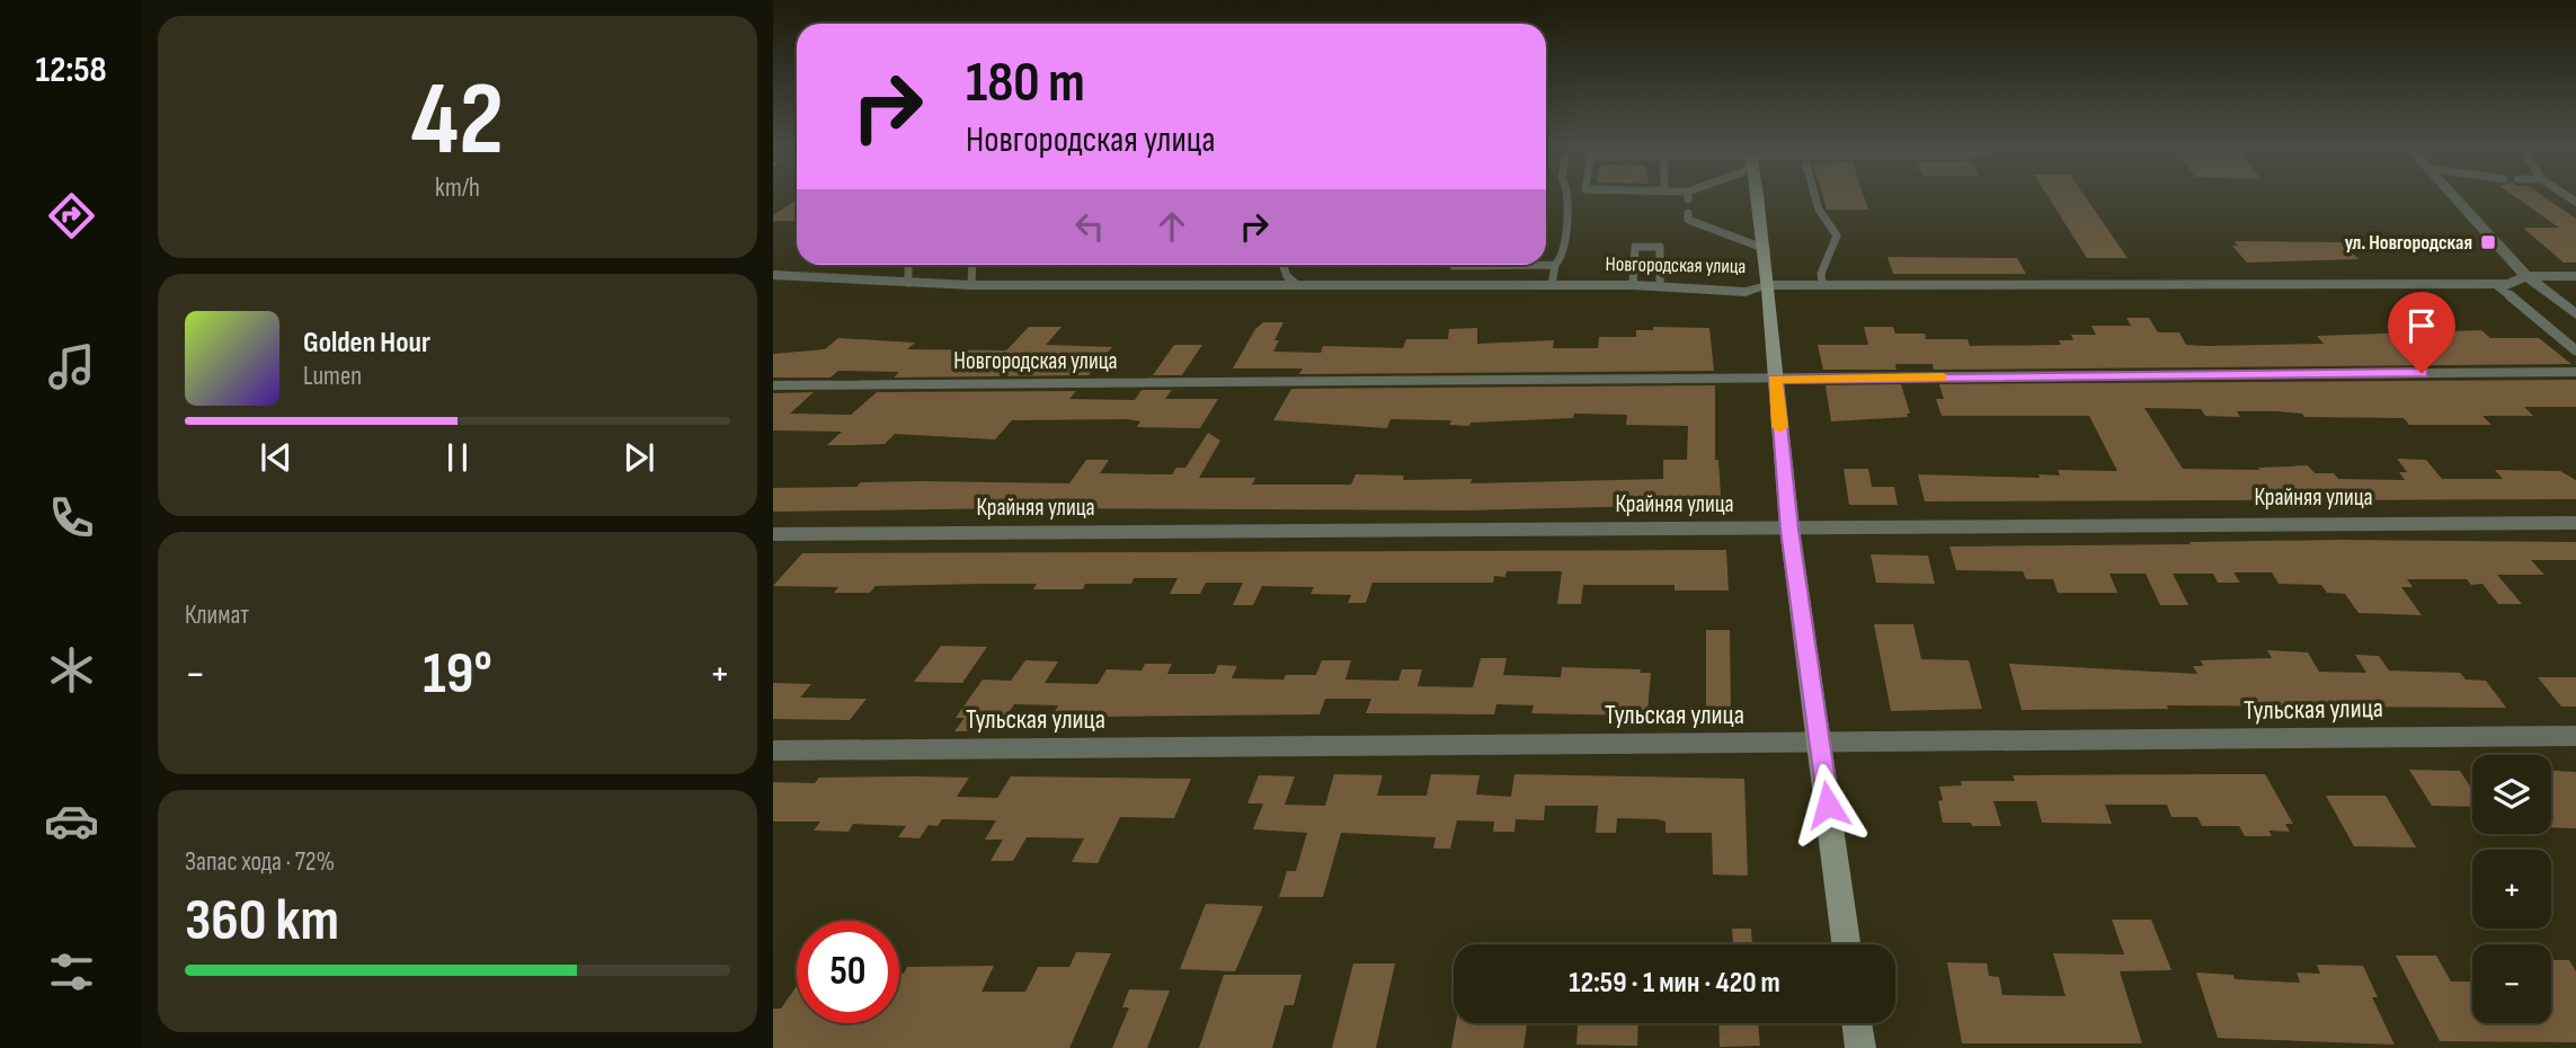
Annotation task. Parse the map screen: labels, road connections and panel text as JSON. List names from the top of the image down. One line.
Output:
{"streets":{"street":["Новгородская улица","Крайняя улица","Тульская улица"]},"places":{"transit":["ул. Новгородская"]},"page":{"tabs":"12:58","tile":[["42","km/h"],"Климат",["Запас хода · 72%","360 km"]],"turn":["180 m","Новгородская улица"],"song":["Golden Hour","Lumen"],"heat":["−","19°","+"],"map_buttons":["+","−"],"limit":"50","trip":"12:59 · 1 мин · 420 m"}}
